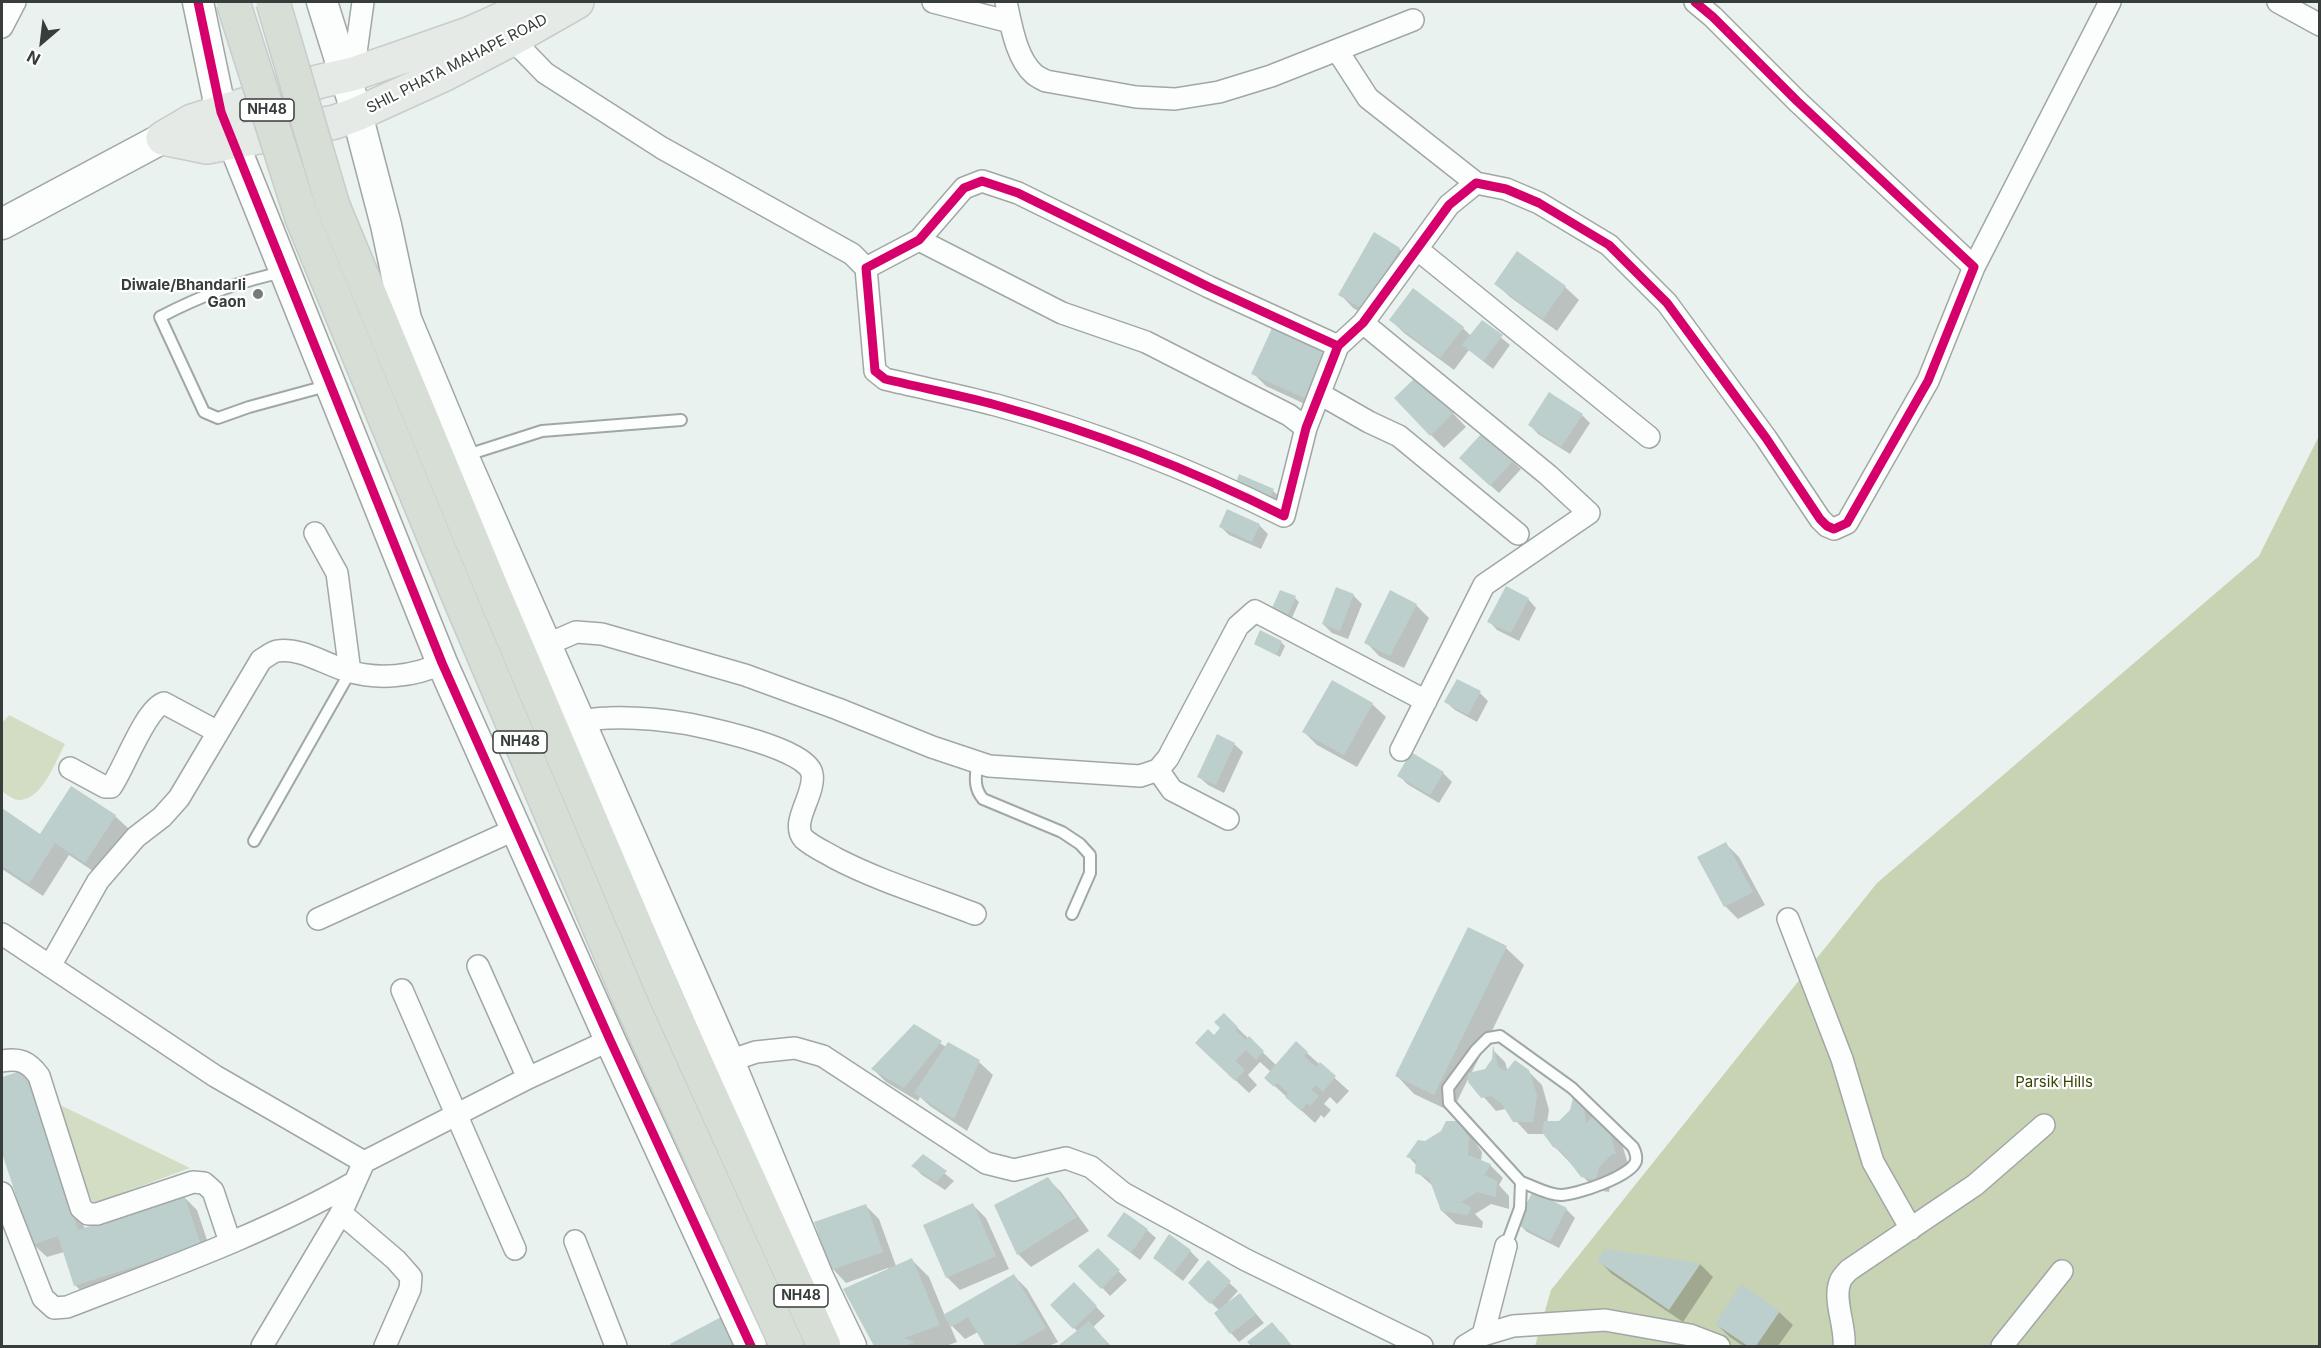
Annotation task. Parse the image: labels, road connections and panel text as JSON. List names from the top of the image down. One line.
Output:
{"streets":{"highway":["NH48"],"main road":["SHIL PHATA MAHAPE ROAD"]},"parks":["Parsik Hills"],"places":["Diwale/Bhandarli Gaon"],"north":"bottom left"}
